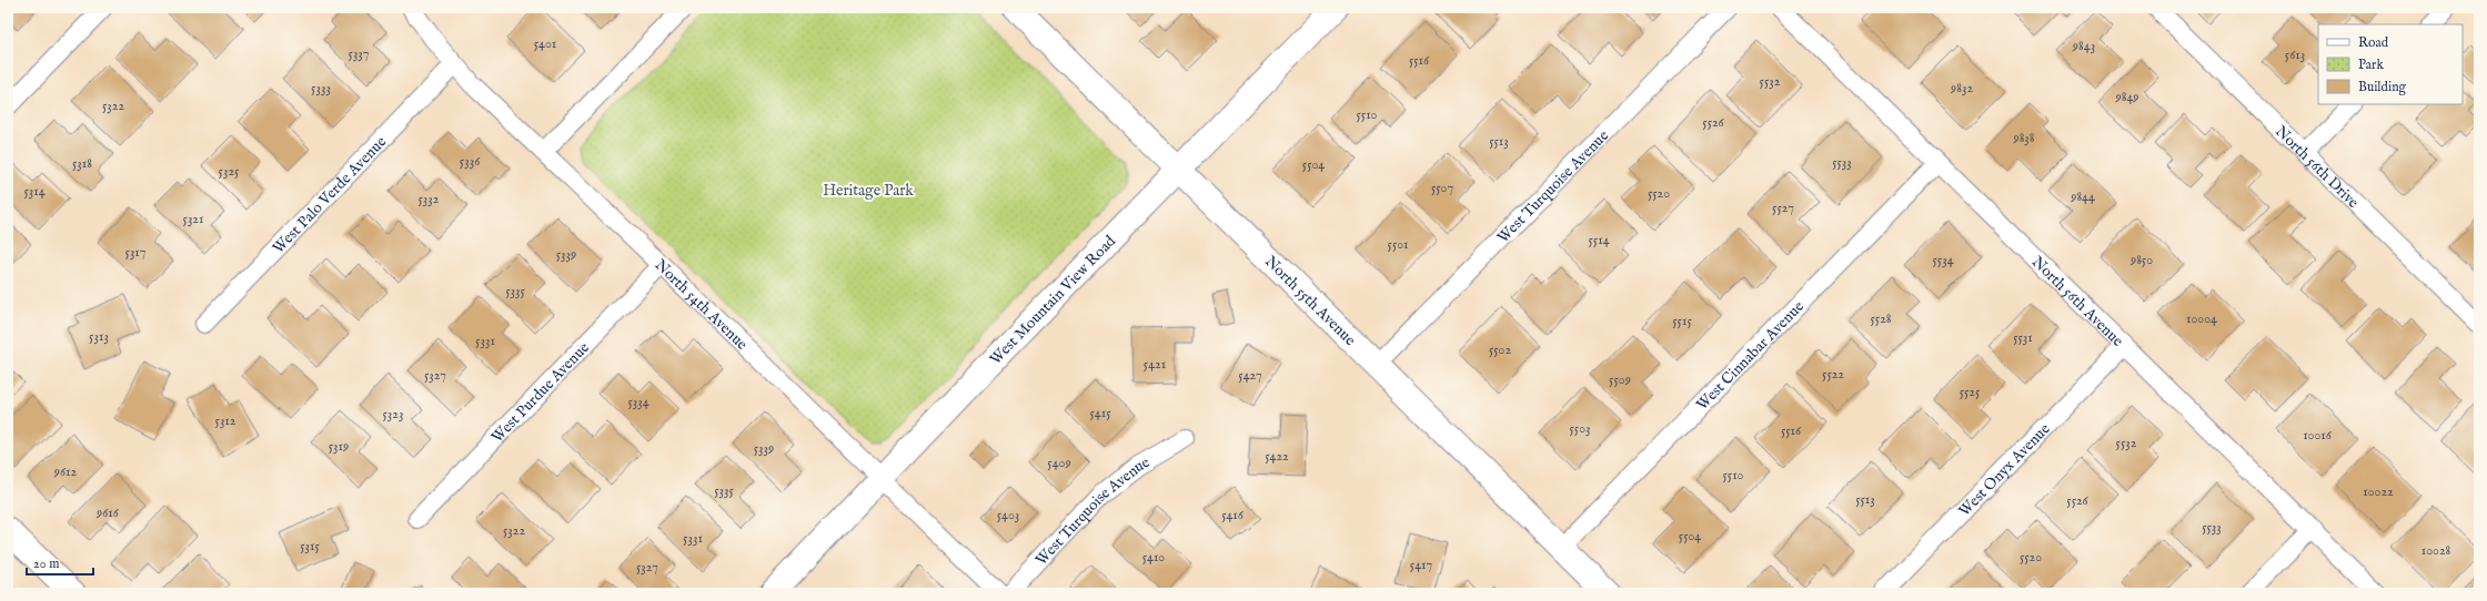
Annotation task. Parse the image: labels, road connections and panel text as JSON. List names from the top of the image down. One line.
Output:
{"streets":{"street":["North 56th Drive","West Turquoise Avenue","West Palo Verde Avenue","West Mountain View Road","North 55th Avenue","North 56th Avenue","North 54th Avenue","West Cinnabar Avenue","West Purdue Avenue","West Onyx Avenue"]},"crossings":[["West Turquoise Avenue","North 55th Avenue"],["West Palo Verde Avenue","North 54th Avenue"],["West Mountain View Road","North 55th Avenue"],["West Mountain View Road","North 54th Avenue"],["North 55th Avenue","West Cinnabar Avenue"],["North 56th Avenue","West Cinnabar Avenue"],["North 56th Avenue","West Onyx Avenue"],["North 54th Avenue","West Purdue Avenue"]],"parks":["Heritage Park"],"house_numbers":["5401","9843","5337","5613","5516","5532","5333","9832","9849","5322","5510","5526","9838","5513","5336","5533","5318","5504","5325","5507","5314","5520","9844","5332","5527","5321","5514","5501","5317","5339","5534","9850","5335","5528","10004","5515","5313","5531","5331","5502","5421","5522","5327","5427","5509","5525","5334","5415","5323","5312","5503","5516","10016","5532","5319","5339","5422","5409","9612","5510","5335","10022","5513","5526","9616","5403","5416","5533","5322","5504","5331","5315","10028","5410","5520","5417","5327"],"legend":["Road","Park","Building"],"scale_bar":"20 m"}
